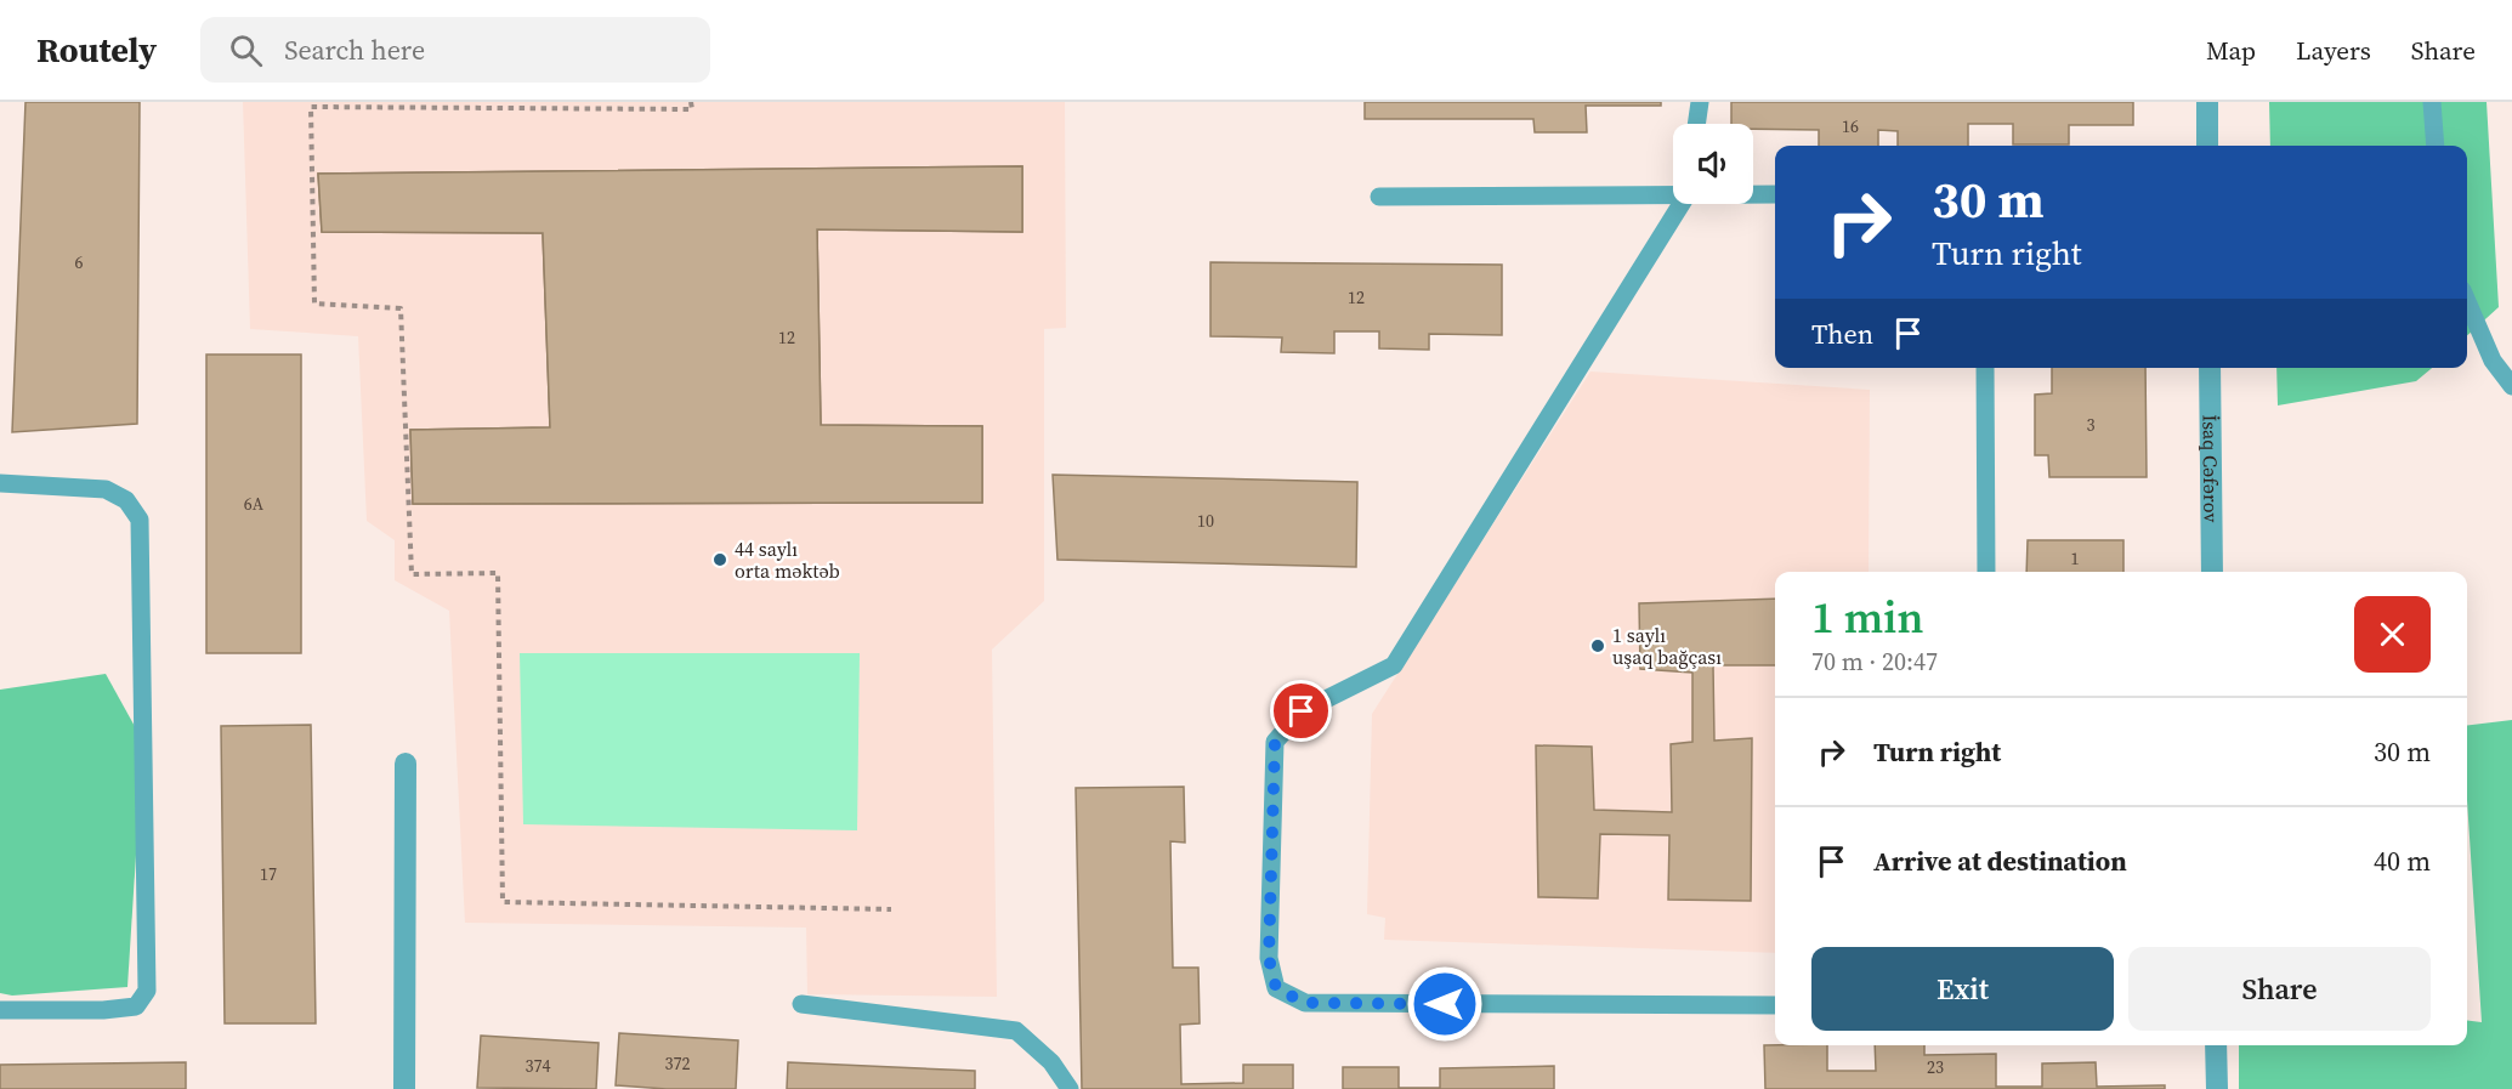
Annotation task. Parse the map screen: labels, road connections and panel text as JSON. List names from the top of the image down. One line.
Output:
{"streets":{"street":["İsaq Cəfərov"]},"places":["44 saylı orta məktəb","1 saylı uşaq bağçası"],"house_numbers":["16","6","12","12","3","6A","10","1","17","372","374","23"],"page":{"header":"Routely","search":"Search here","nav":["Map","Layers","Share"],"turn":["30 m","Turn right"],"then":"Then","heading":["1 min","70 m · 20:47"],"list":[{"name":"Turn right","value":"30 m"},{"name":"Arrive at destination","value":"40 m"}],"buttons":["Exit","Share"]}}
